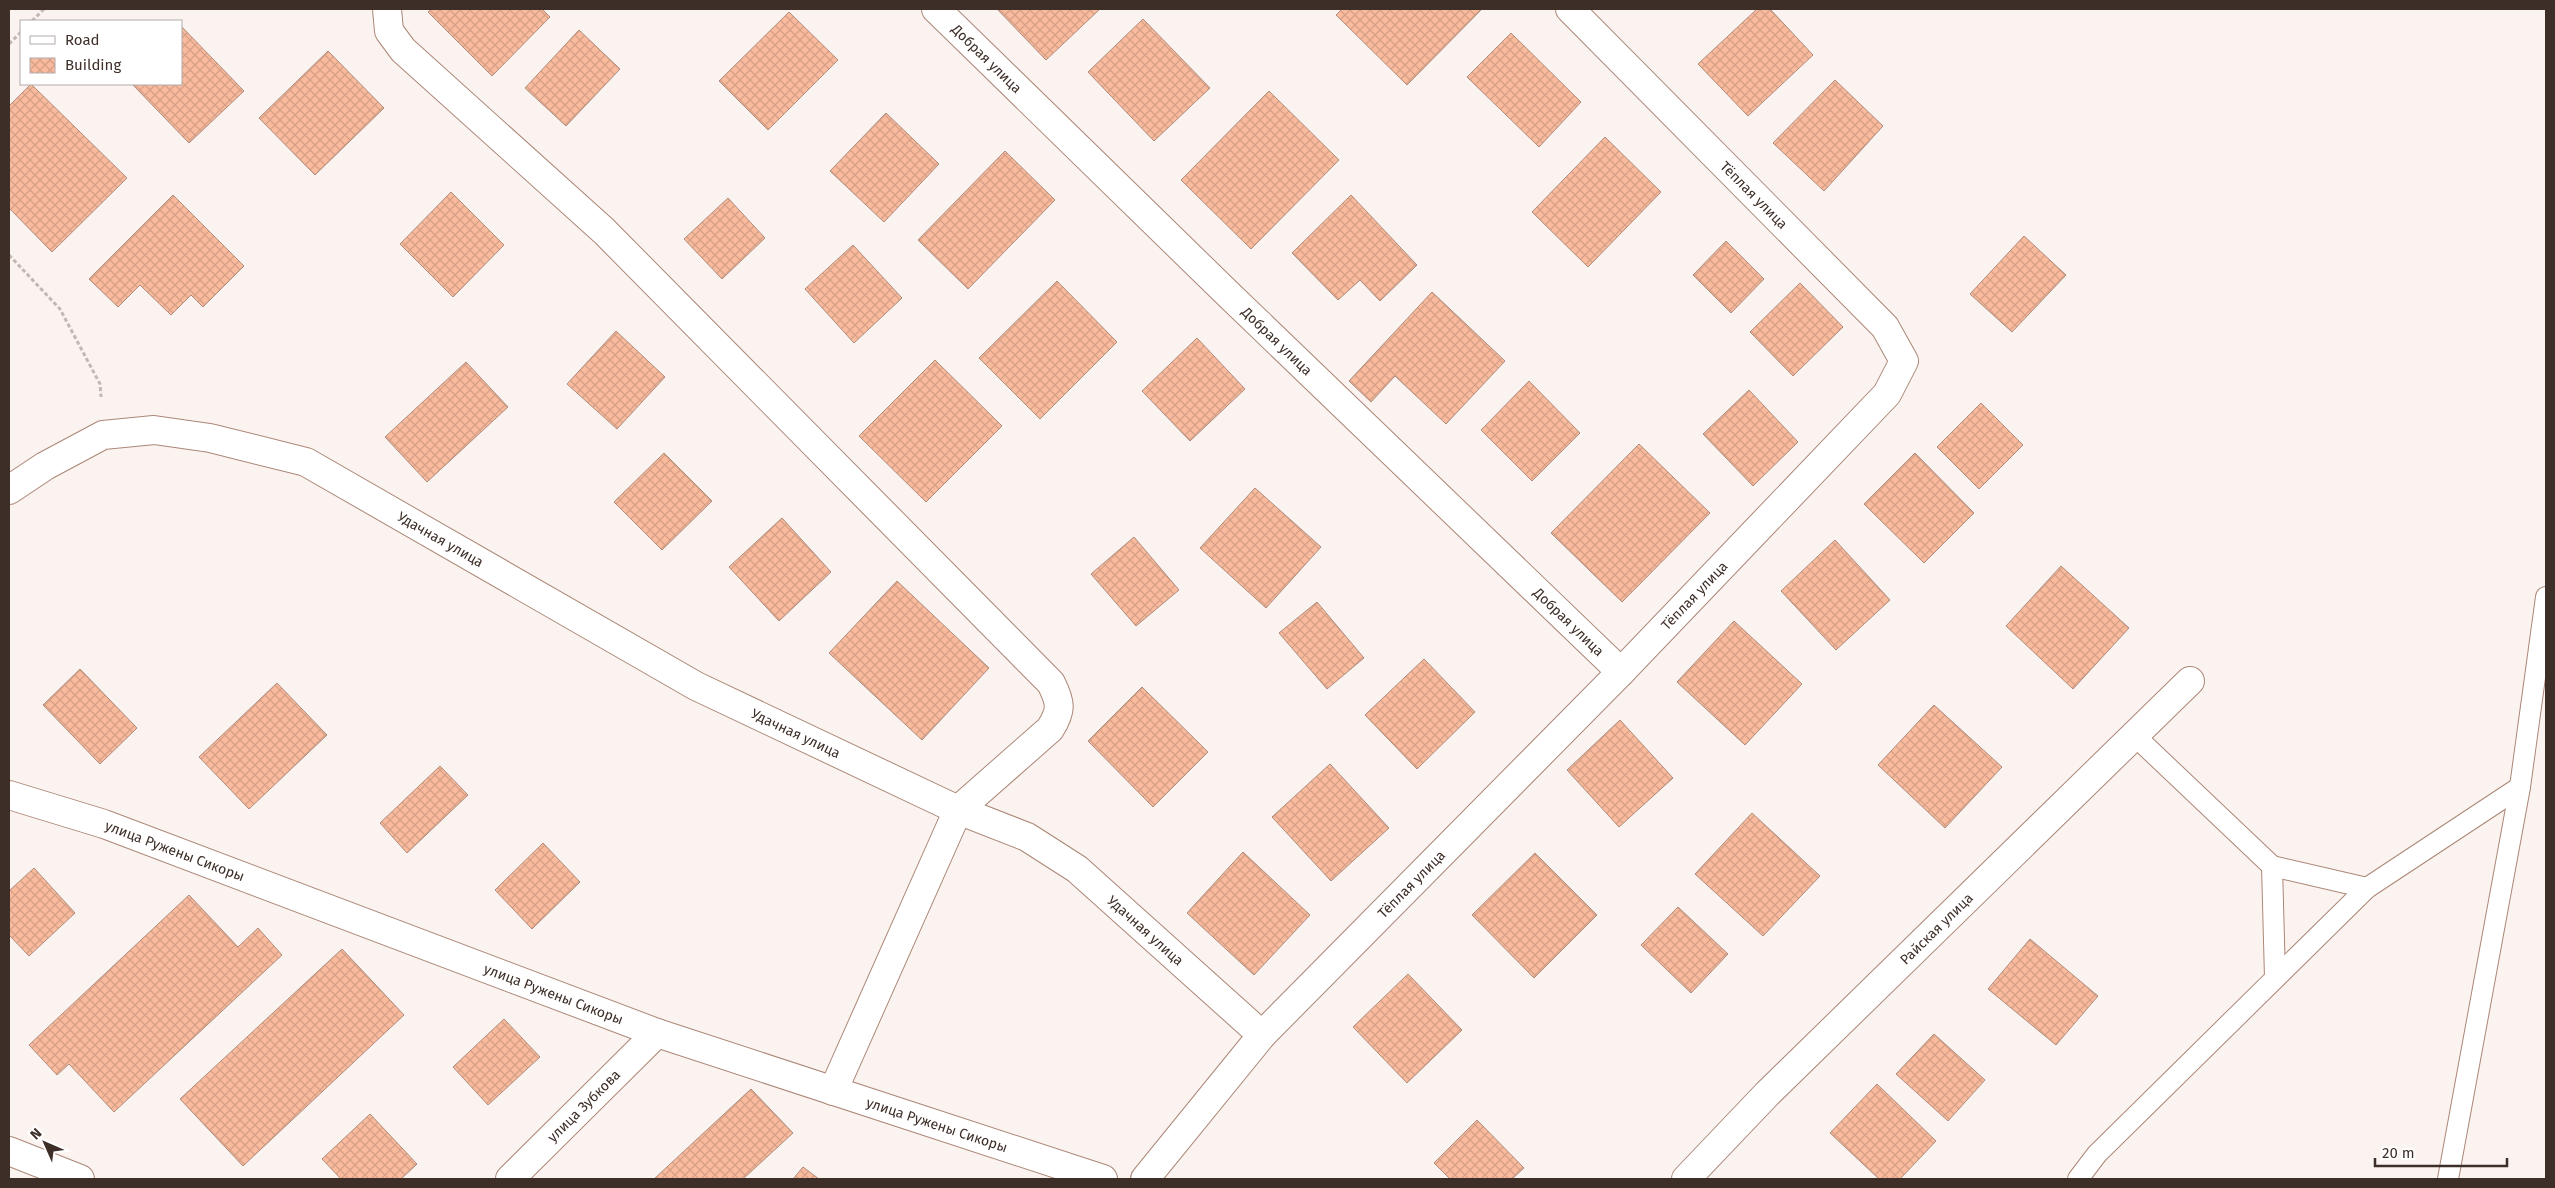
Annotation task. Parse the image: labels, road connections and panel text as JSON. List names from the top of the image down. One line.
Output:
{"streets":{"street":["Добрая улица","Тёплая улица","Удачная улица","улица Ружены Сикоры","Райская улица","улица Зубкова"]},"crossings":[["Добрая улица","Тёплая улица"],["Тёплая улица","Удачная улица"],["улица Ружены Сикоры","улица Зубкова"]],"legend":["Road","Building"],"scale_bar":"20 m","north":"top left"}
